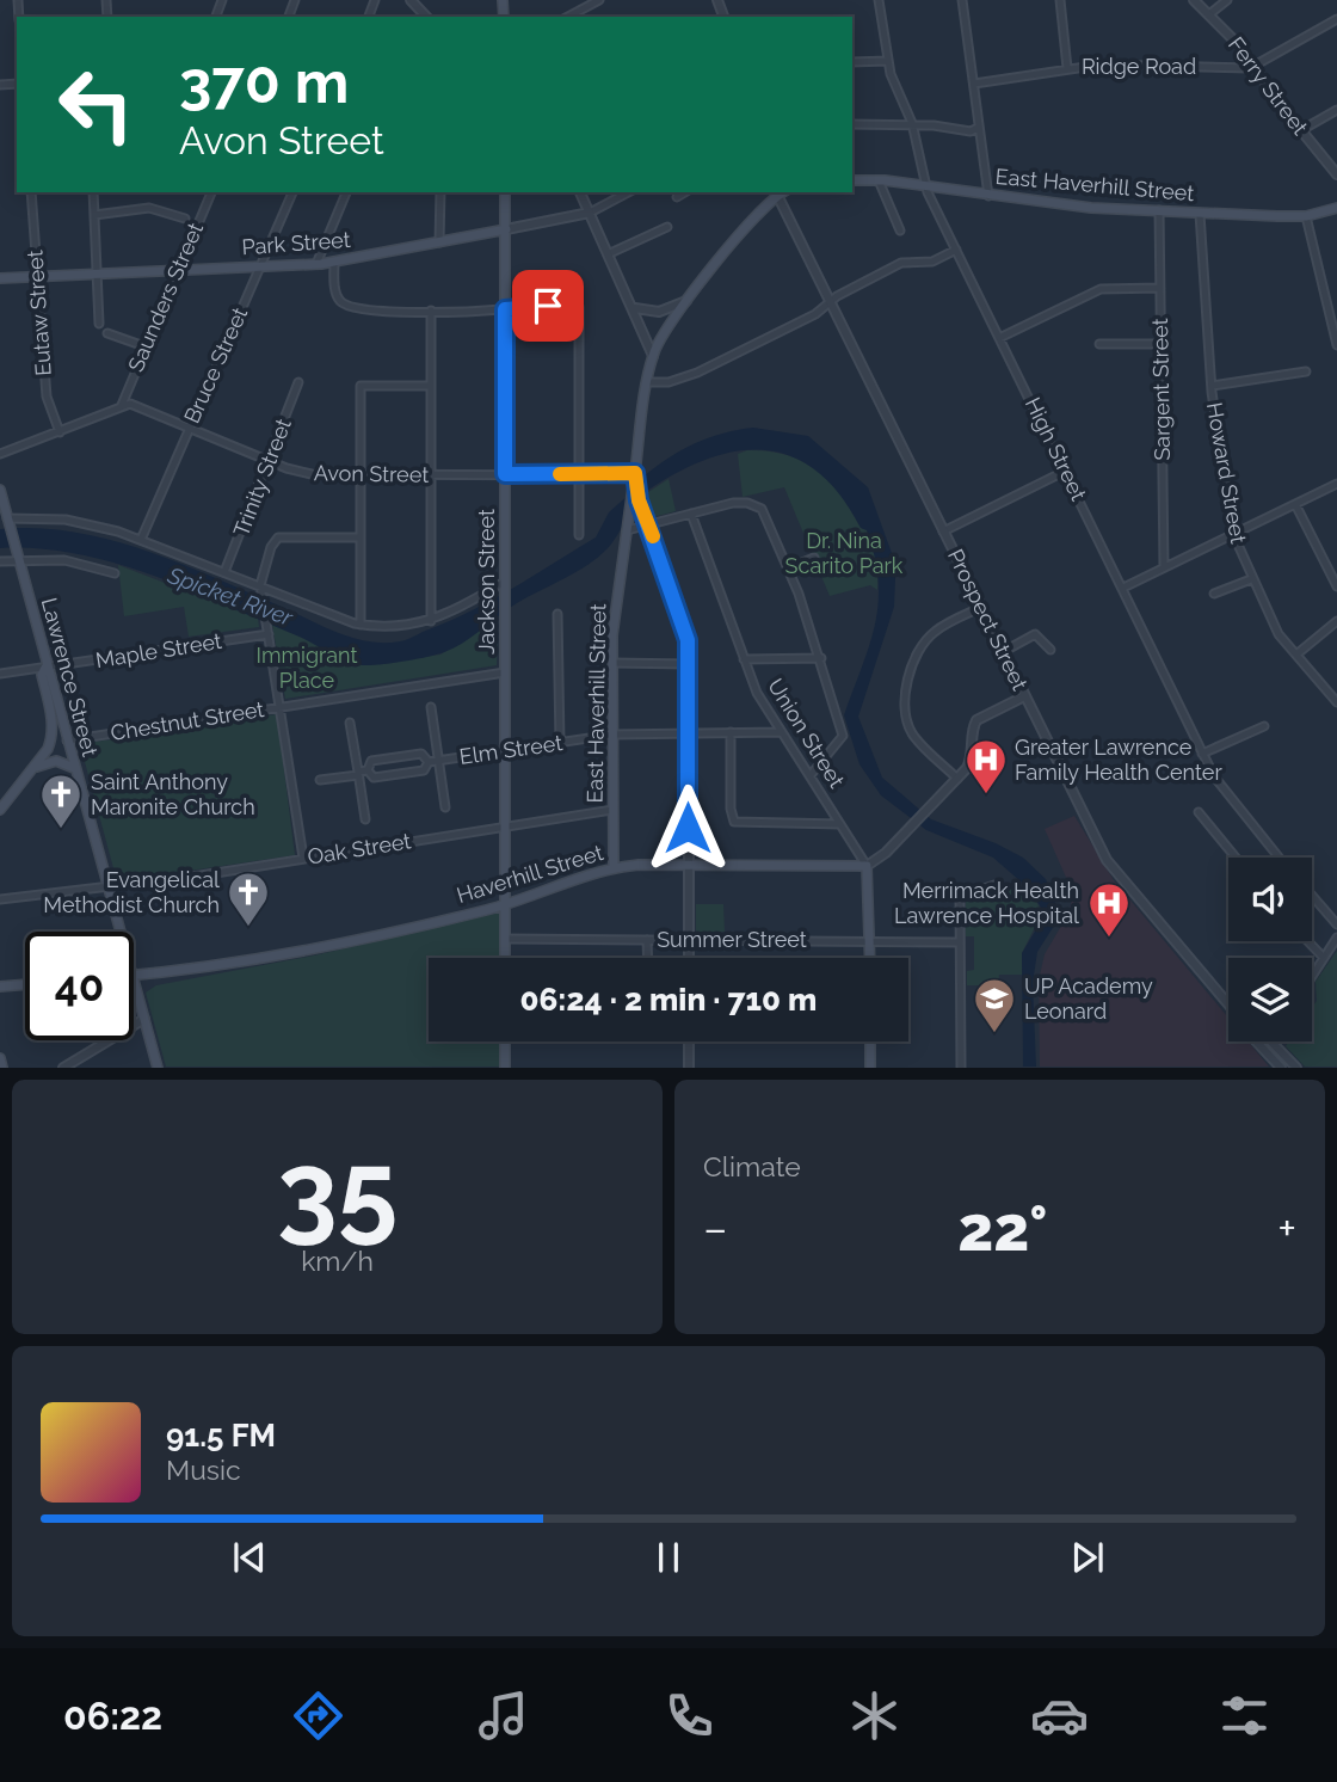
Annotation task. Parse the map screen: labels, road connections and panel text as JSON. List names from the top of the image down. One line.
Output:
{"streets":{"main road":["East Haverhill Street","Park Street","Jackson Street","Lawrence Street","Union Street","Haverhill Street"],"street":["Ridge Road","Ferry Street","Saunders Street","Eutaw Street","Bruce Street","Sargent Street","High Street","Howard Street","Avon Street","Trinity Street","Prospect Street","Maple Street","Chestnut Street","Elm Street","Oak Street","Summer Street"]},"crossings":[["Ridge Road","Ferry Street"],["East Haverhill Street","Sargent Street"],["East Haverhill Street","High Street"],["East Haverhill Street","Howard Street"],["East Haverhill Street","Avon Street"],["East Haverhill Street","Prospect Street"],["East Haverhill Street","Elm Street"],["East Haverhill Street","Oak Street"],["East Haverhill Street","Haverhill Street"],["Park Street","Saunders Street"],["Park Street","Eutaw Street"],["Park Street","Bruce Street"],["Park Street","Jackson Street"],["Saunders Street","Avon Street"],["Bruce Street","Avon Street"],["Avon Street","Trinity Street"],["Avon Street","Jackson Street"],["Jackson Street","Chestnut Street"],["Jackson Street","Elm Street"],["Jackson Street","Oak Street"],["Jackson Street","Haverhill Street"],["Jackson Street","Summer Street"],["Maple Street","Lawrence Street"],["Lawrence Street","Chestnut Street"],["Lawrence Street","Oak Street"],["Union Street","Elm Street"],["Union Street","Haverhill Street"],["Union Street","Summer Street"]],"water":["Spicket River"],"parks":["Dr. Nina Scarito Park","Immigrant Place"],"places":{"hospital":["Greater Lawrence Family Health Center","Merrimack Health Lawrence Hospital"],"church":["Saint Anthony Maronite Church","Evangelical Methodist Church"],"school or university":["UP Academy Leonard"]},"page":{"turn":["370 m","Avon Street"],"limit":"40","trip":"06:24 · 2 min · 710 m","tile":[["35","km/h"],"Climate"],"heat":["−","22°","+"],"song":["91.5 FM","Music"],"tabs":"06:22"}}
